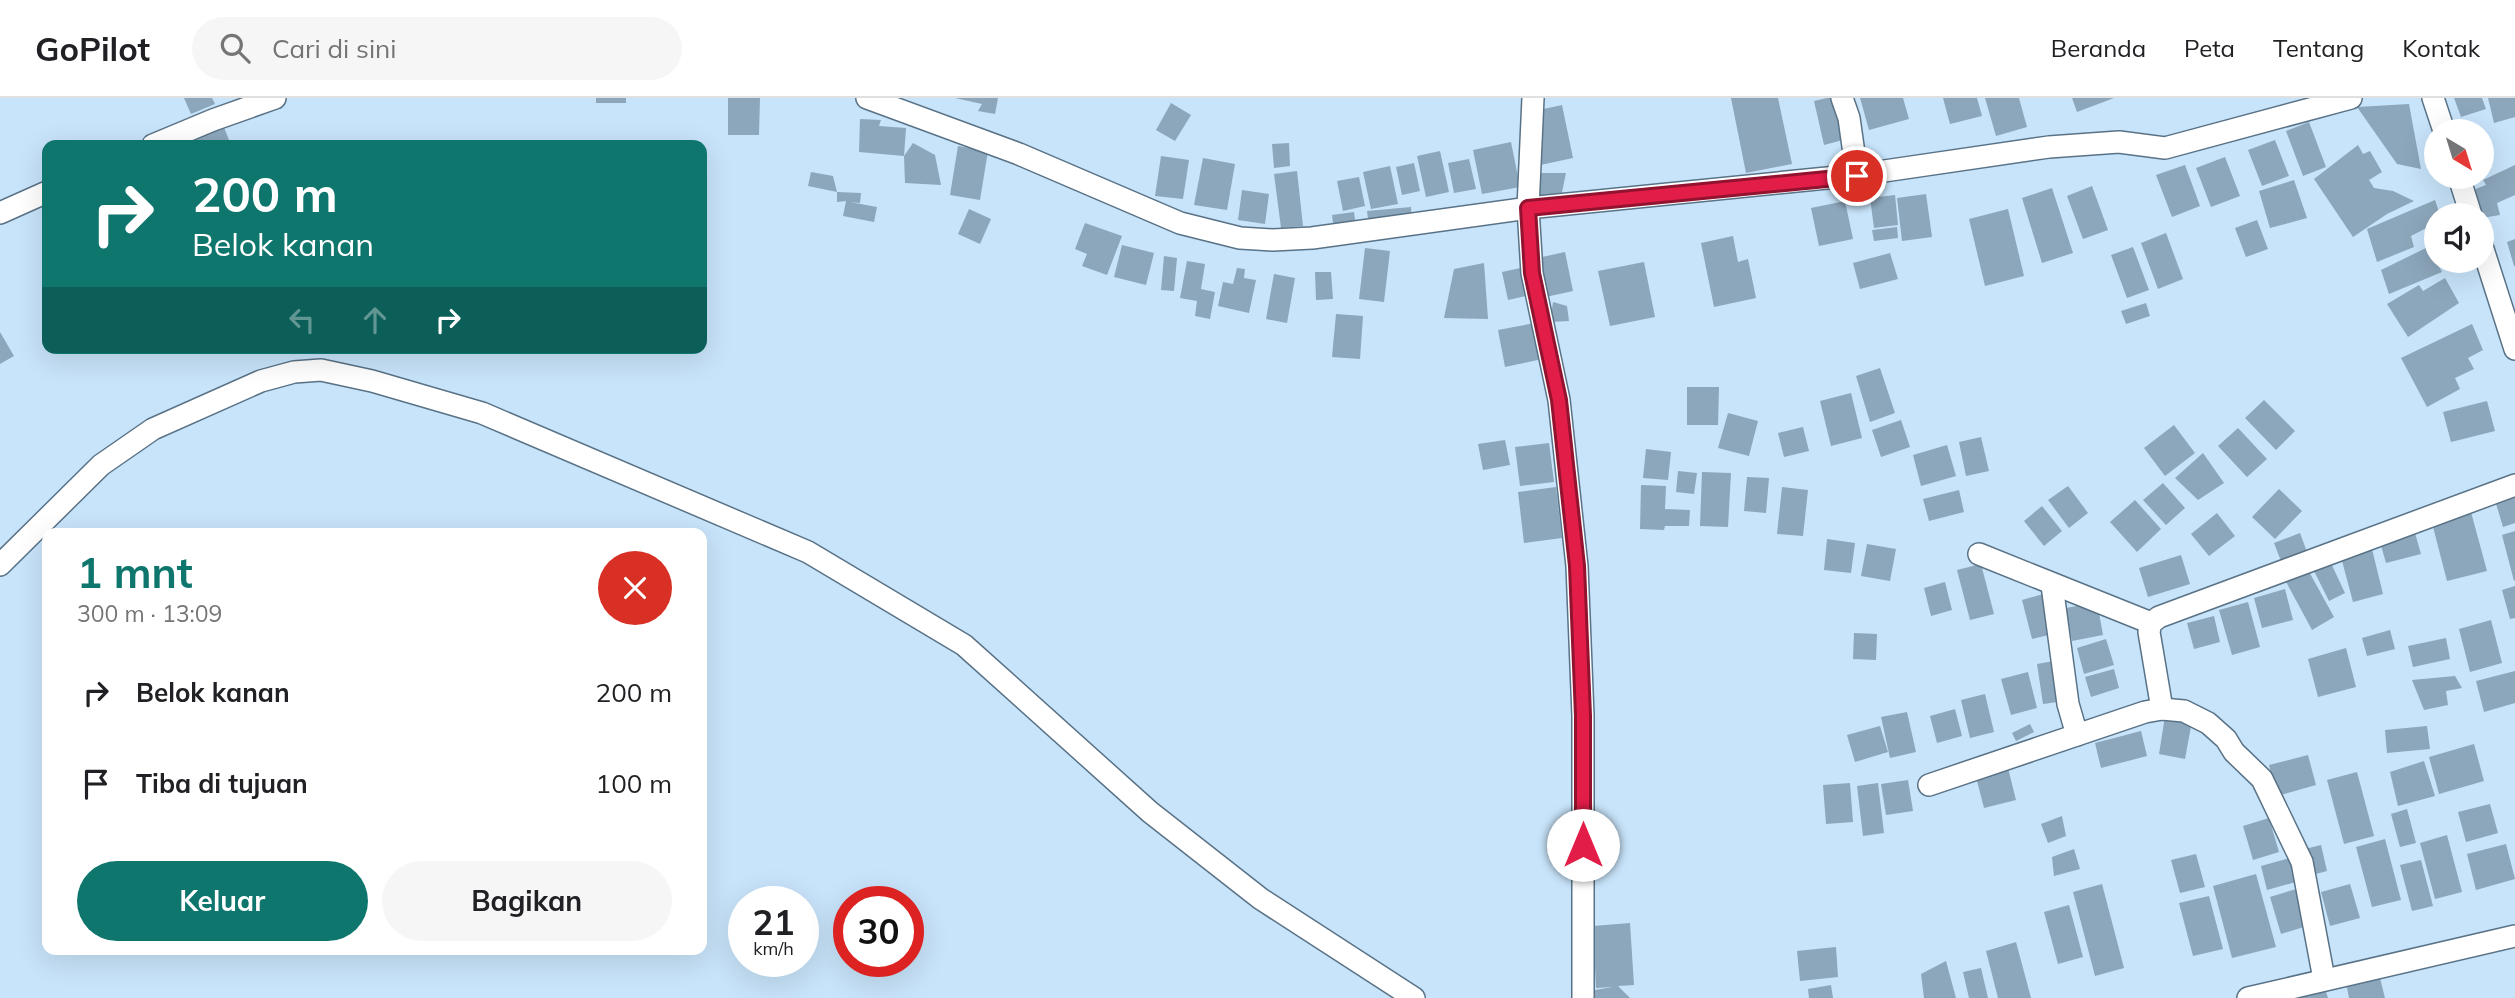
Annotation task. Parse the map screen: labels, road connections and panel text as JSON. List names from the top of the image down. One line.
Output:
{"north":"bottom right","page":{"header":"GoPilot","search":"Cari di sini","nav":["Beranda","Peta","Tentang","Kontak"],"turn":["200 m","Belok kanan"],"heading":["1 mnt","300 m · 13:09"],"list":[{"name":"Belok kanan","value":"200 m"},{"name":"Tiba di tujuan","value":"100 m"}],"buttons":["Keluar","Bagikan"],"speed":"21 km/h","limit":"30"}}
